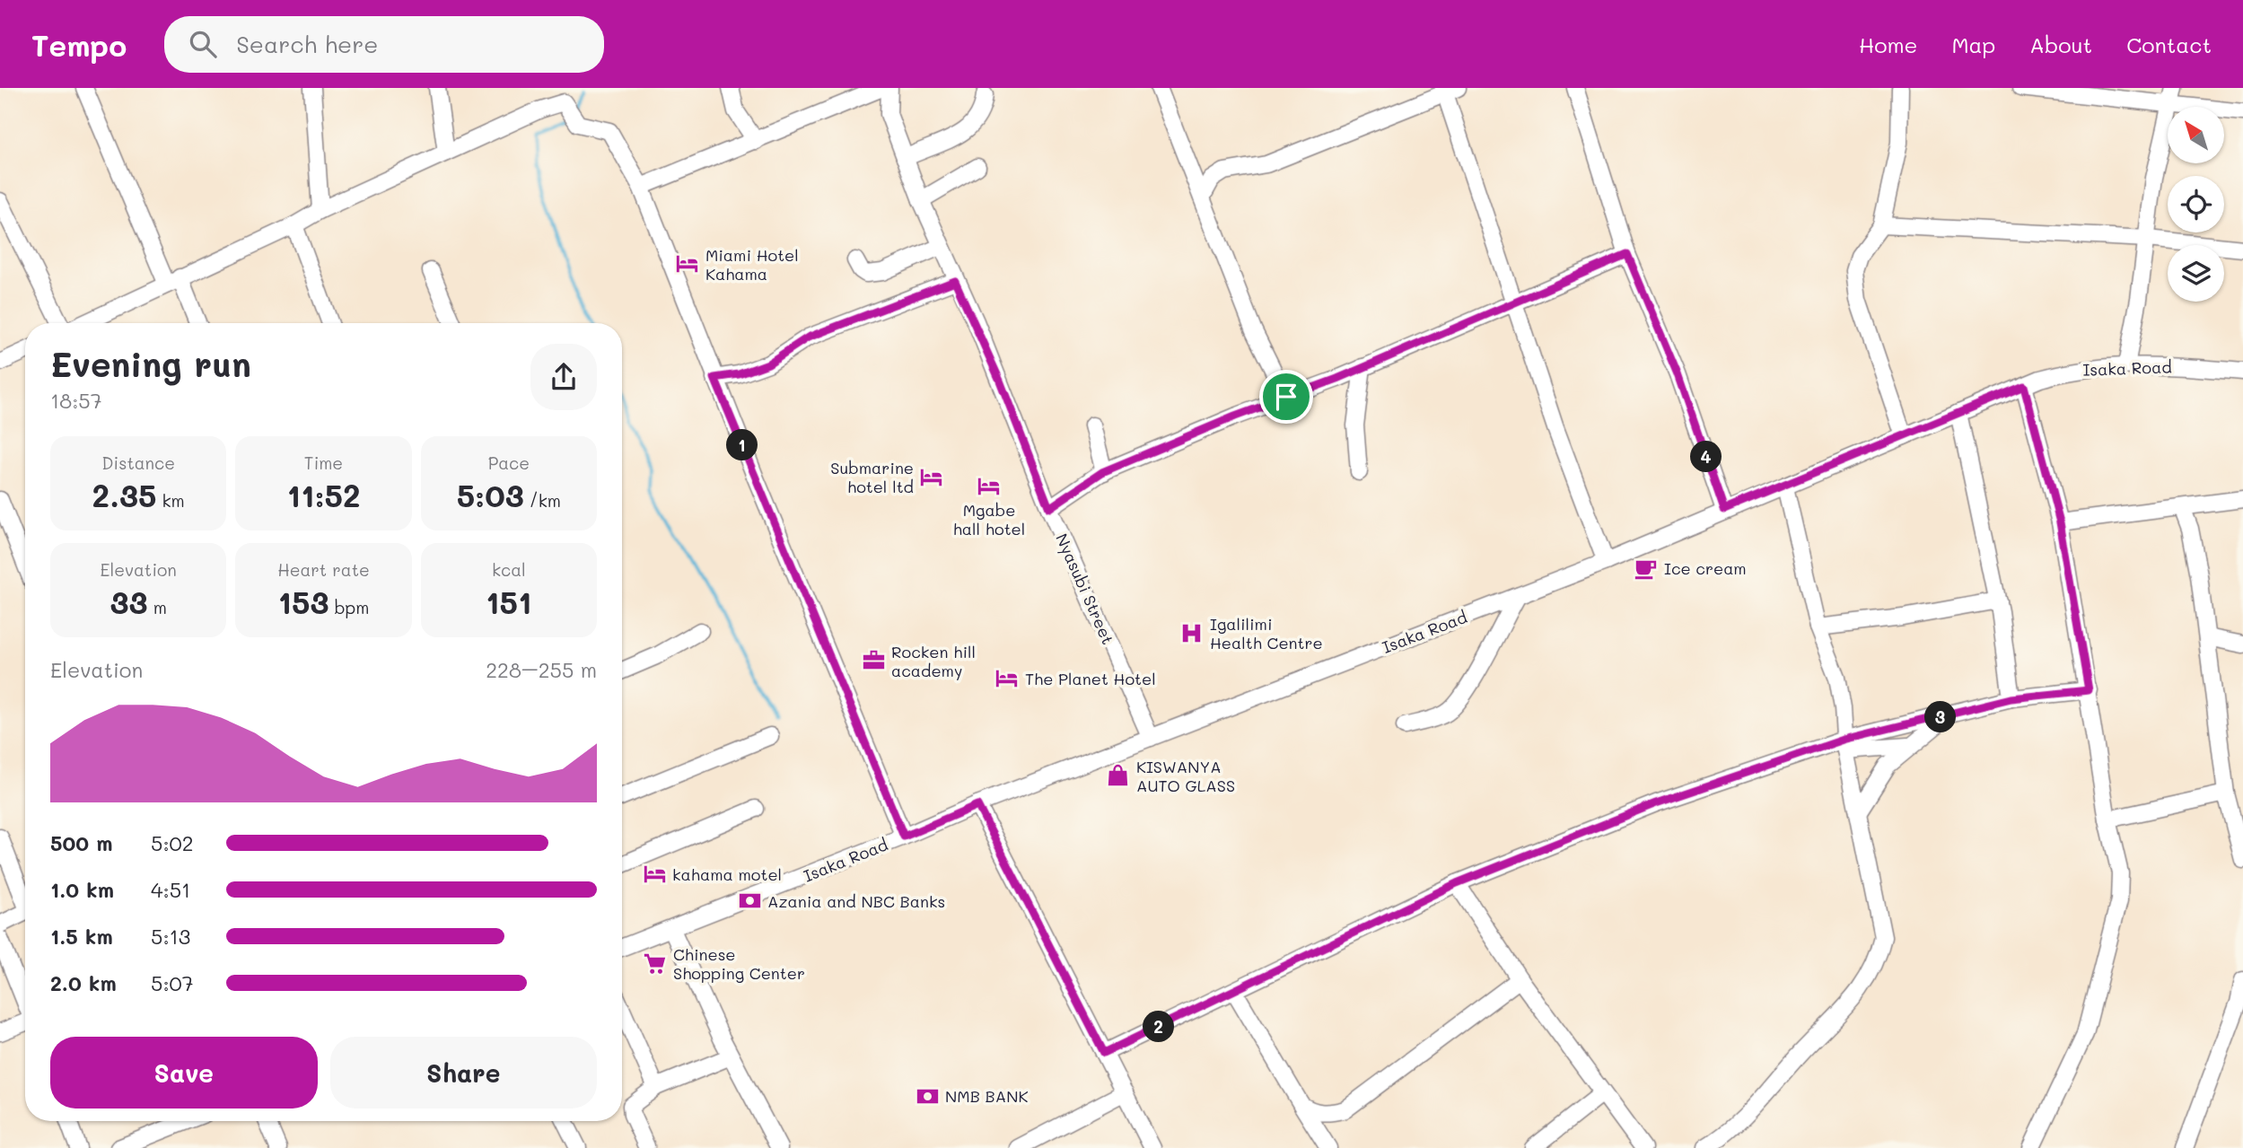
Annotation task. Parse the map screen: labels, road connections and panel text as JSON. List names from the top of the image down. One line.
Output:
{"streets":{"street":["Isaka Road","Nyasubi Street"]},"crossings":[["Isaka Road","Nyasubi Street"]],"places":{"hotel":["Miami Hotel Kahama","Submarine hotel ltd","Mgabe hall hotel","The Planet Hotel","kahama motel"],"cafe":["Ice cream"],"hospital":["Igalilimi Health Centre"],"office":["Rocken hill academy"],"shop":["KISWANYA AUTO GLASS"],"bank":["Azania and NBC Banks","NMB BANK"],"supermarket":["Chinese Shopping Center"]},"north":"top left","page":{"header":"Tempo","search":"Search here","nav":["Home","Map","About","Contact"],"heading":["Evening run","18:57"],"pins":["1","4","3","2"],"stats":[["Distance","2.35 km"],["Time","11:52"],["Pace","5:03 /km"],["Elevation","33 m"],["Heart rate","153 bpm"],["kcal","151"]],"chart":["Elevation","228–255 m"],"list":[{"name":"500 m","note":"5:02"},{"name":"1.0 km","note":"4:51"},{"name":"1.5 km","note":"5:13"},{"name":"2.0 km","note":"5:07"}],"buttons":["Save","Share"]}}
